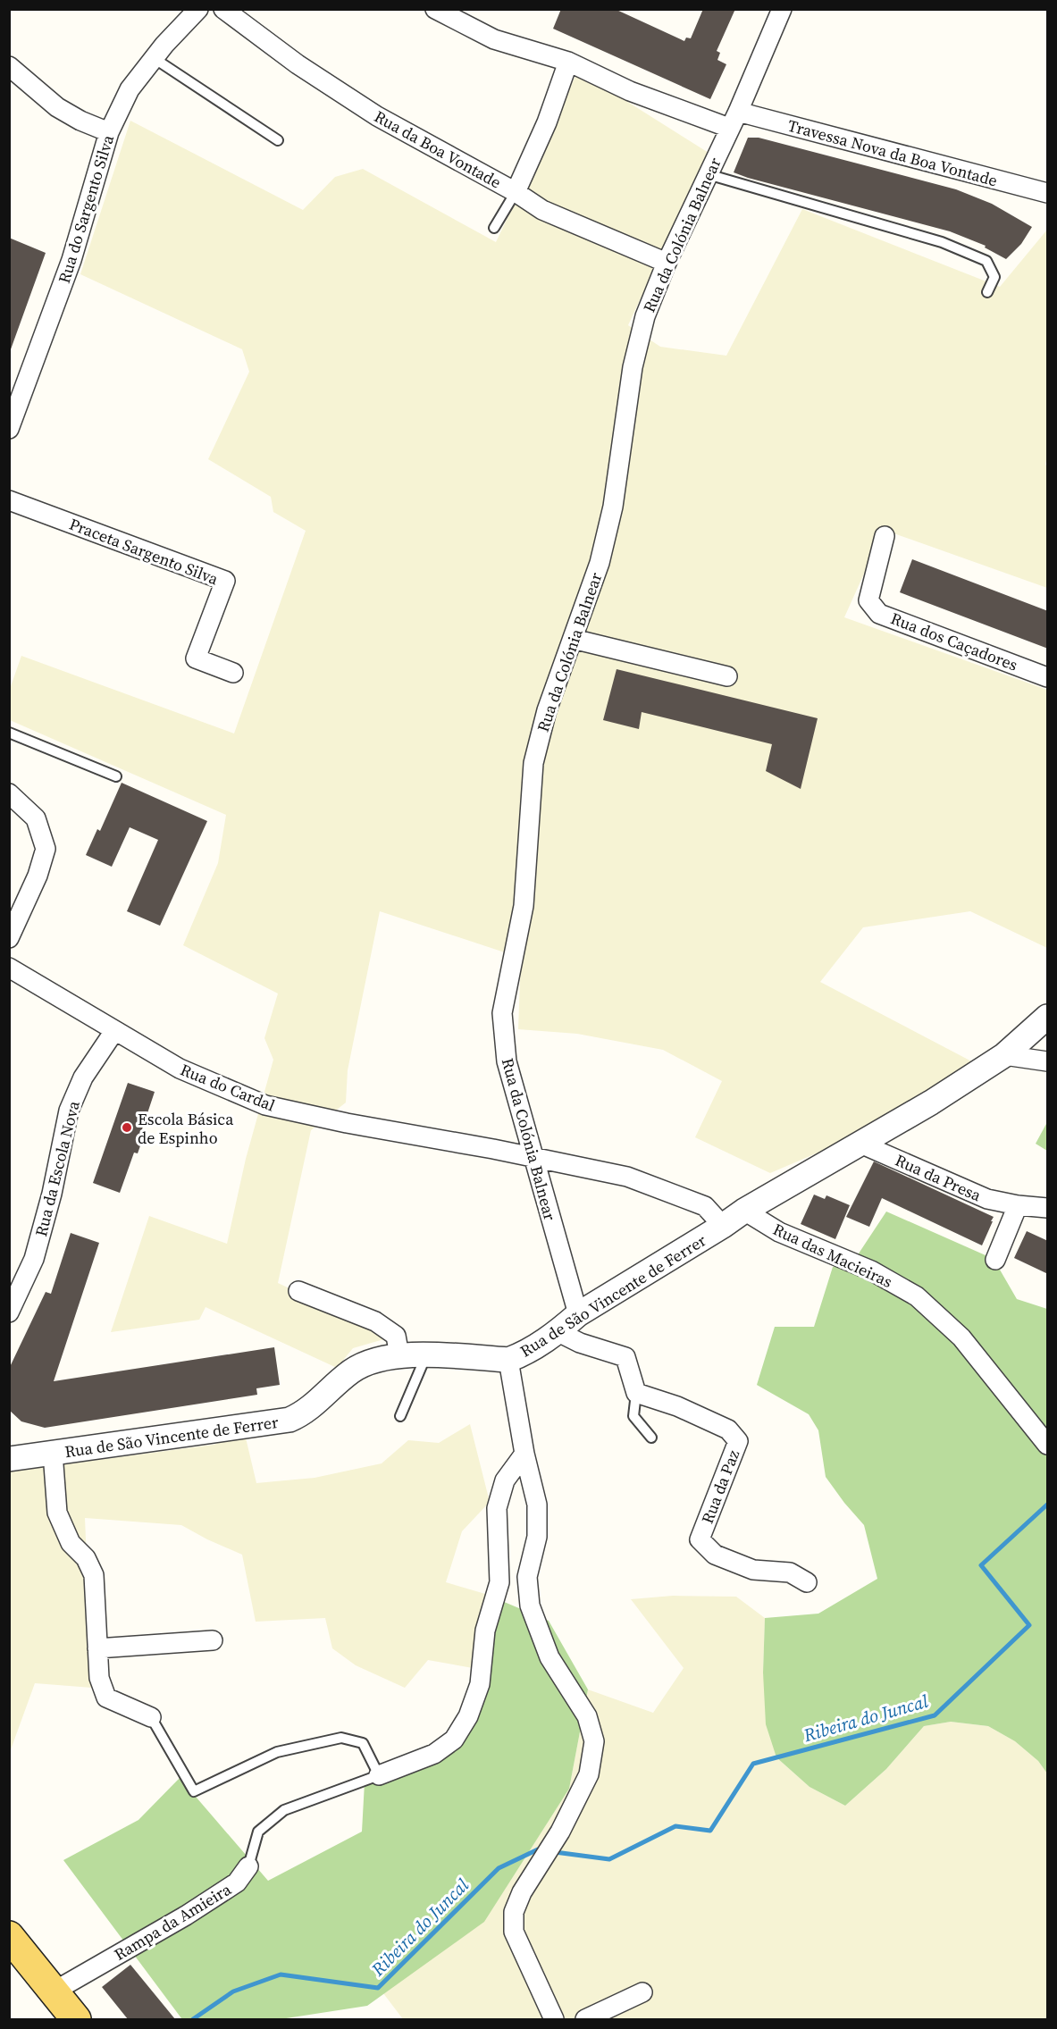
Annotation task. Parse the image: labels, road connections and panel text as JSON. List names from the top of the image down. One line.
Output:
{"streets":{"street":["Rua da Boa Vontade","Travessa Nova da Boa Vontade","Rua do Sargento Silva","Rua da Colónia Balnear","Praceta Sargento Silva","Rua dos Caçadores","Rua do Cardal","Rua da Escola Nova","Rua da Presa","Rua das Macieiras","Rua de São Vincente de Ferrer","Rua da Paz","Rampa da Amieira"]},"crossings":[["Rua da Boa Vontade","Rua da Colónia Balnear"],["Travessa Nova da Boa Vontade","Rua da Colónia Balnear"],["Rua da Colónia Balnear","Rua do Cardal"],["Rua da Colónia Balnear","Rua de São Vincente de Ferrer"],["Rua do Cardal","Rua da Escola Nova"],["Rua do Cardal","Rua de São Vincente de Ferrer"],["Rua da Presa","Rua de São Vincente de Ferrer"],["Rua das Macieiras","Rua de São Vincente de Ferrer"]],"water":["Ribeira do Juncal"],"places":["Escola Básica de Espinho"]}
